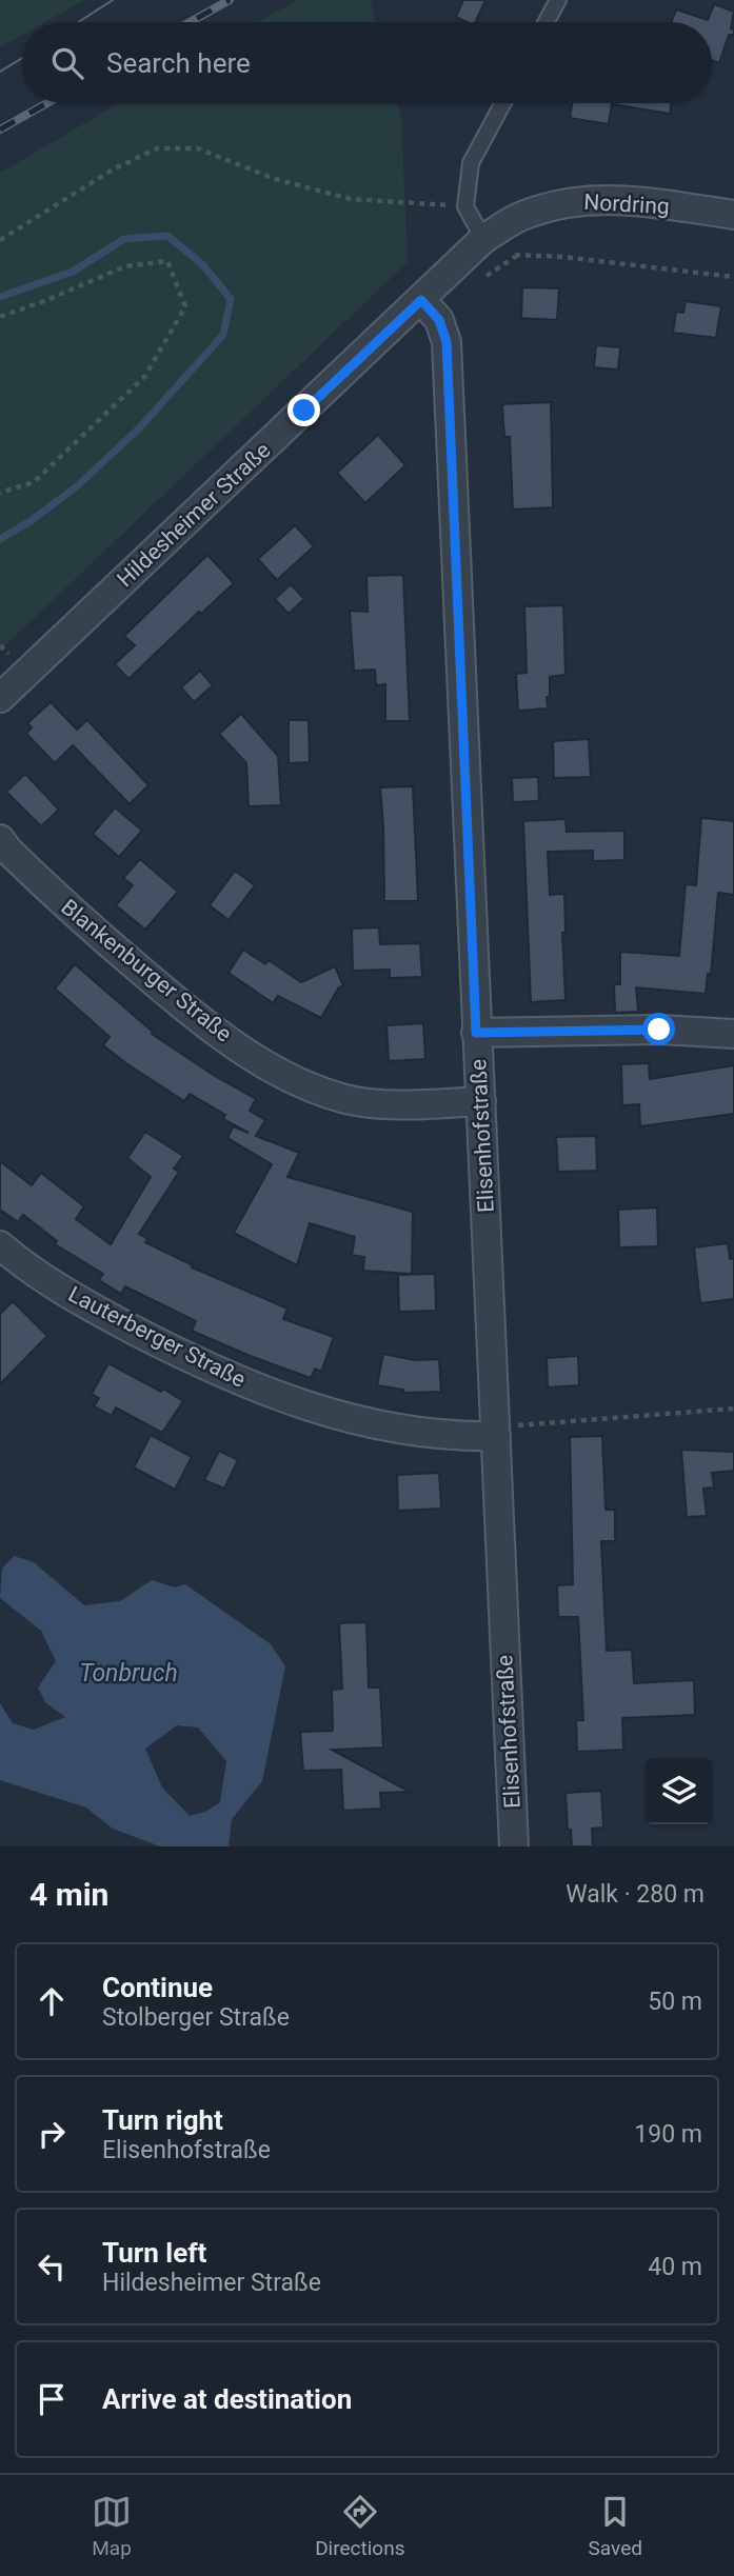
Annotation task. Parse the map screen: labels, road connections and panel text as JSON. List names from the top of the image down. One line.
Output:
{"streets":{"street":["Nordring","Hildesheimer Straße","Blankenburger Straße","Elisenhofstraße","Lauterberger Straße"]},"crossings":[["Nordring","Hildesheimer Straße"],["Hildesheimer Straße","Elisenhofstraße"],["Blankenburger Straße","Elisenhofstraße"],["Elisenhofstraße","Lauterberger Straße"]],"water":["Tonbruch"],"page":{"search":"Search here","heading":["4 min","Walk · 280 m"],"list":[["Continue","Stolberger Straße","50 m"],["Turn right","Elisenhofstraße","190 m"],["Turn left","Hildesheimer Straße","40 m"],"Arrive at destination"],"nav":["Map","Directions","Saved"]}}
